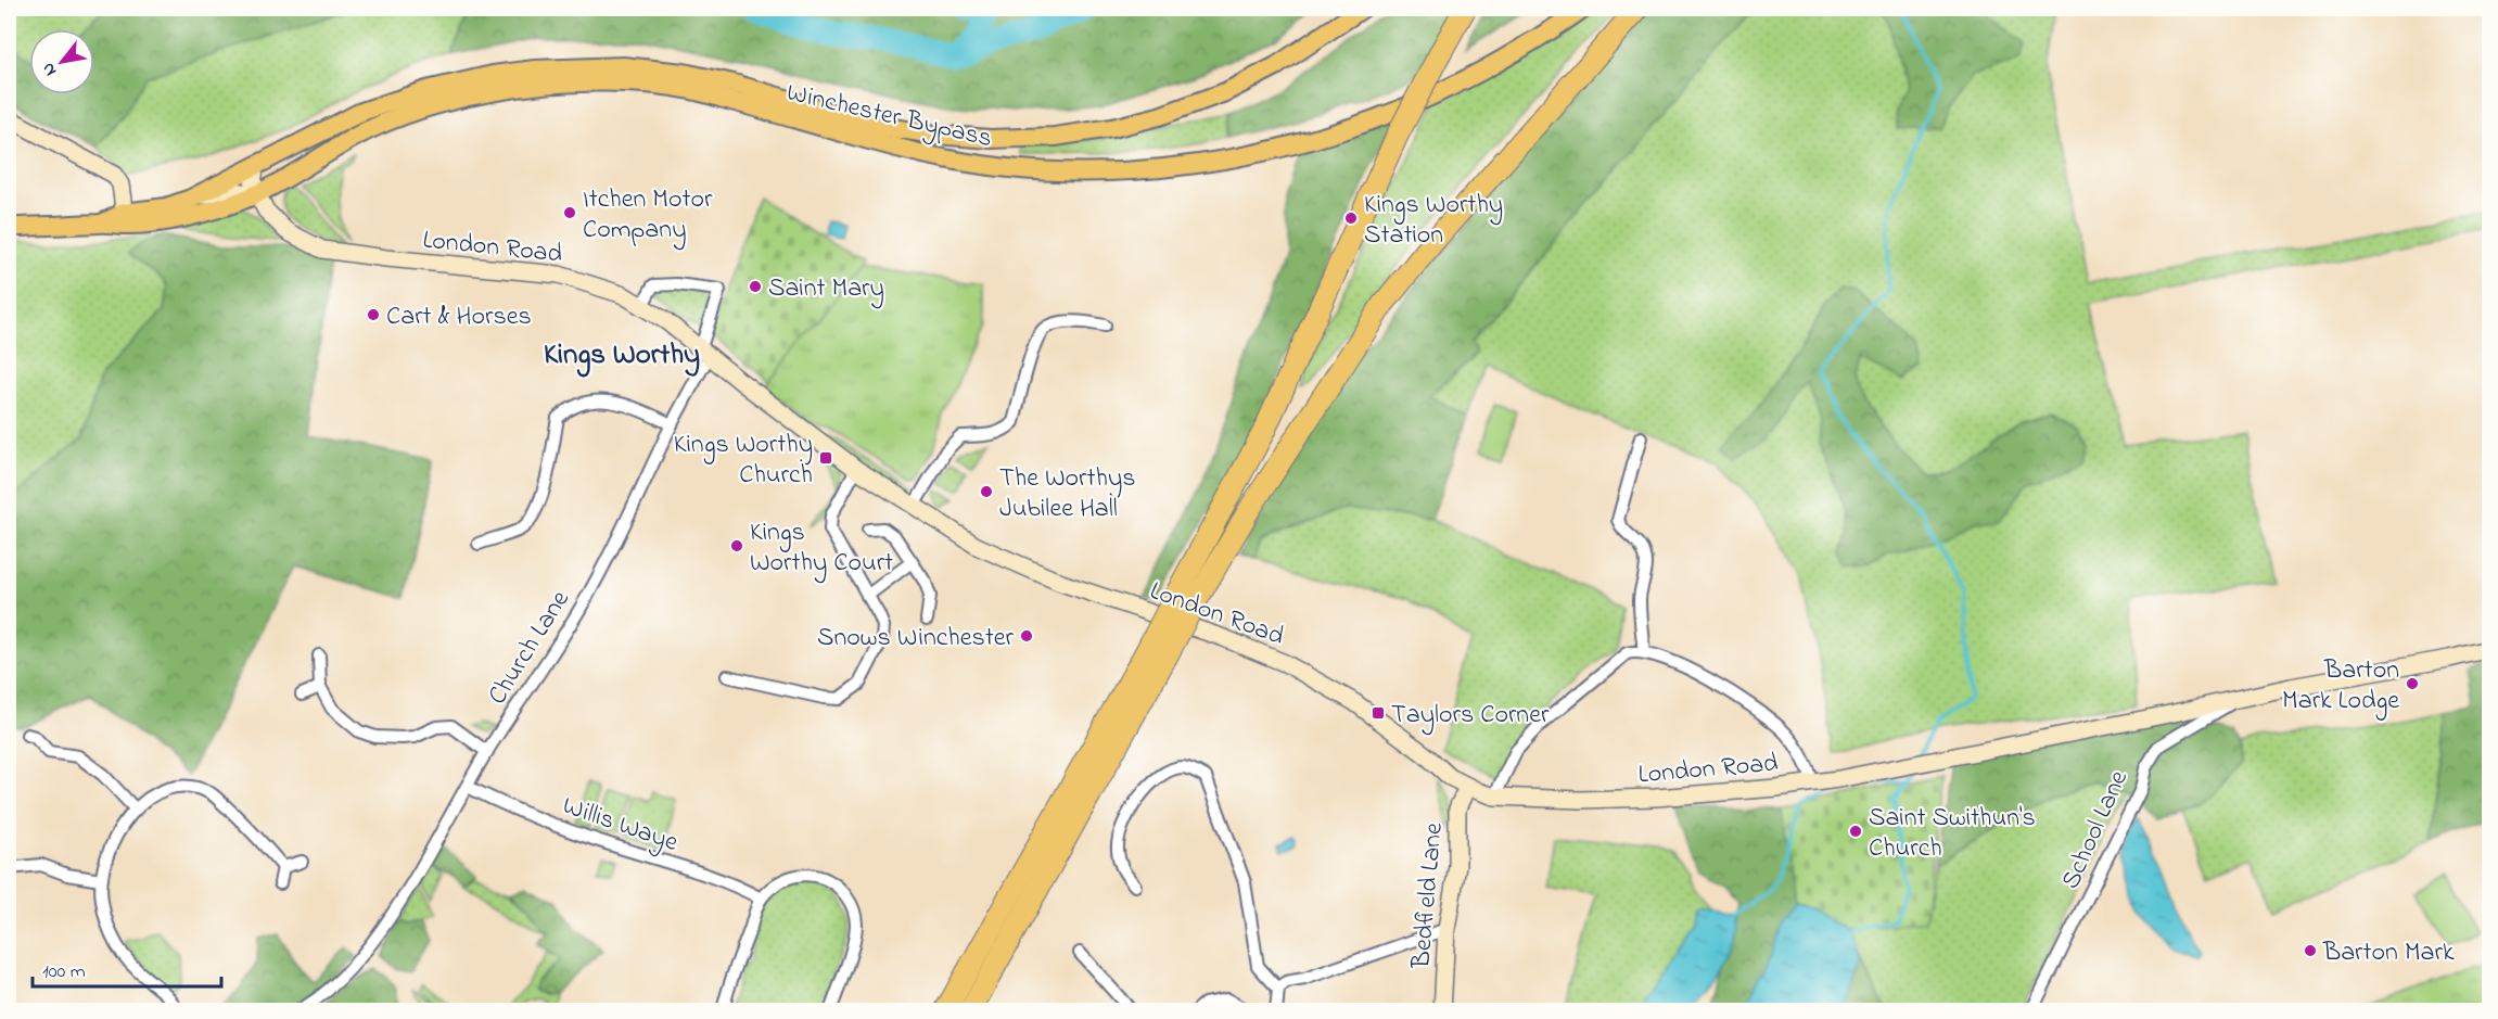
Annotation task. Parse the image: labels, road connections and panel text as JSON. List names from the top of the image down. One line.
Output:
{"streets":{"main road":["Winchester Bypass","London Road","Bedfield Lane"],"street":["Church Lane","Willis Waye","School Lane"]},"crossings":[["Winchester Bypass","London Road"],["London Road","Church Lane"],["London Road","School Lane"],["London Road","Bedfield Lane"],["Church Lane","Willis Waye"]],"districts":["Kings Worthy"],"places":{"other":["Itchen Motor Company","Kings Worthy Station","Saint Mary","Cart & Horses","The Worthys Jubilee Hall","Kings Worthy Court","Snows Winchester","Barton Mark Lodge","Saint Swithun's Church","Barton Mark"],"transit":["Kings Worthy Church","Taylors Corner"]},"scale_bar":"100 m","north":"bottom left"}
